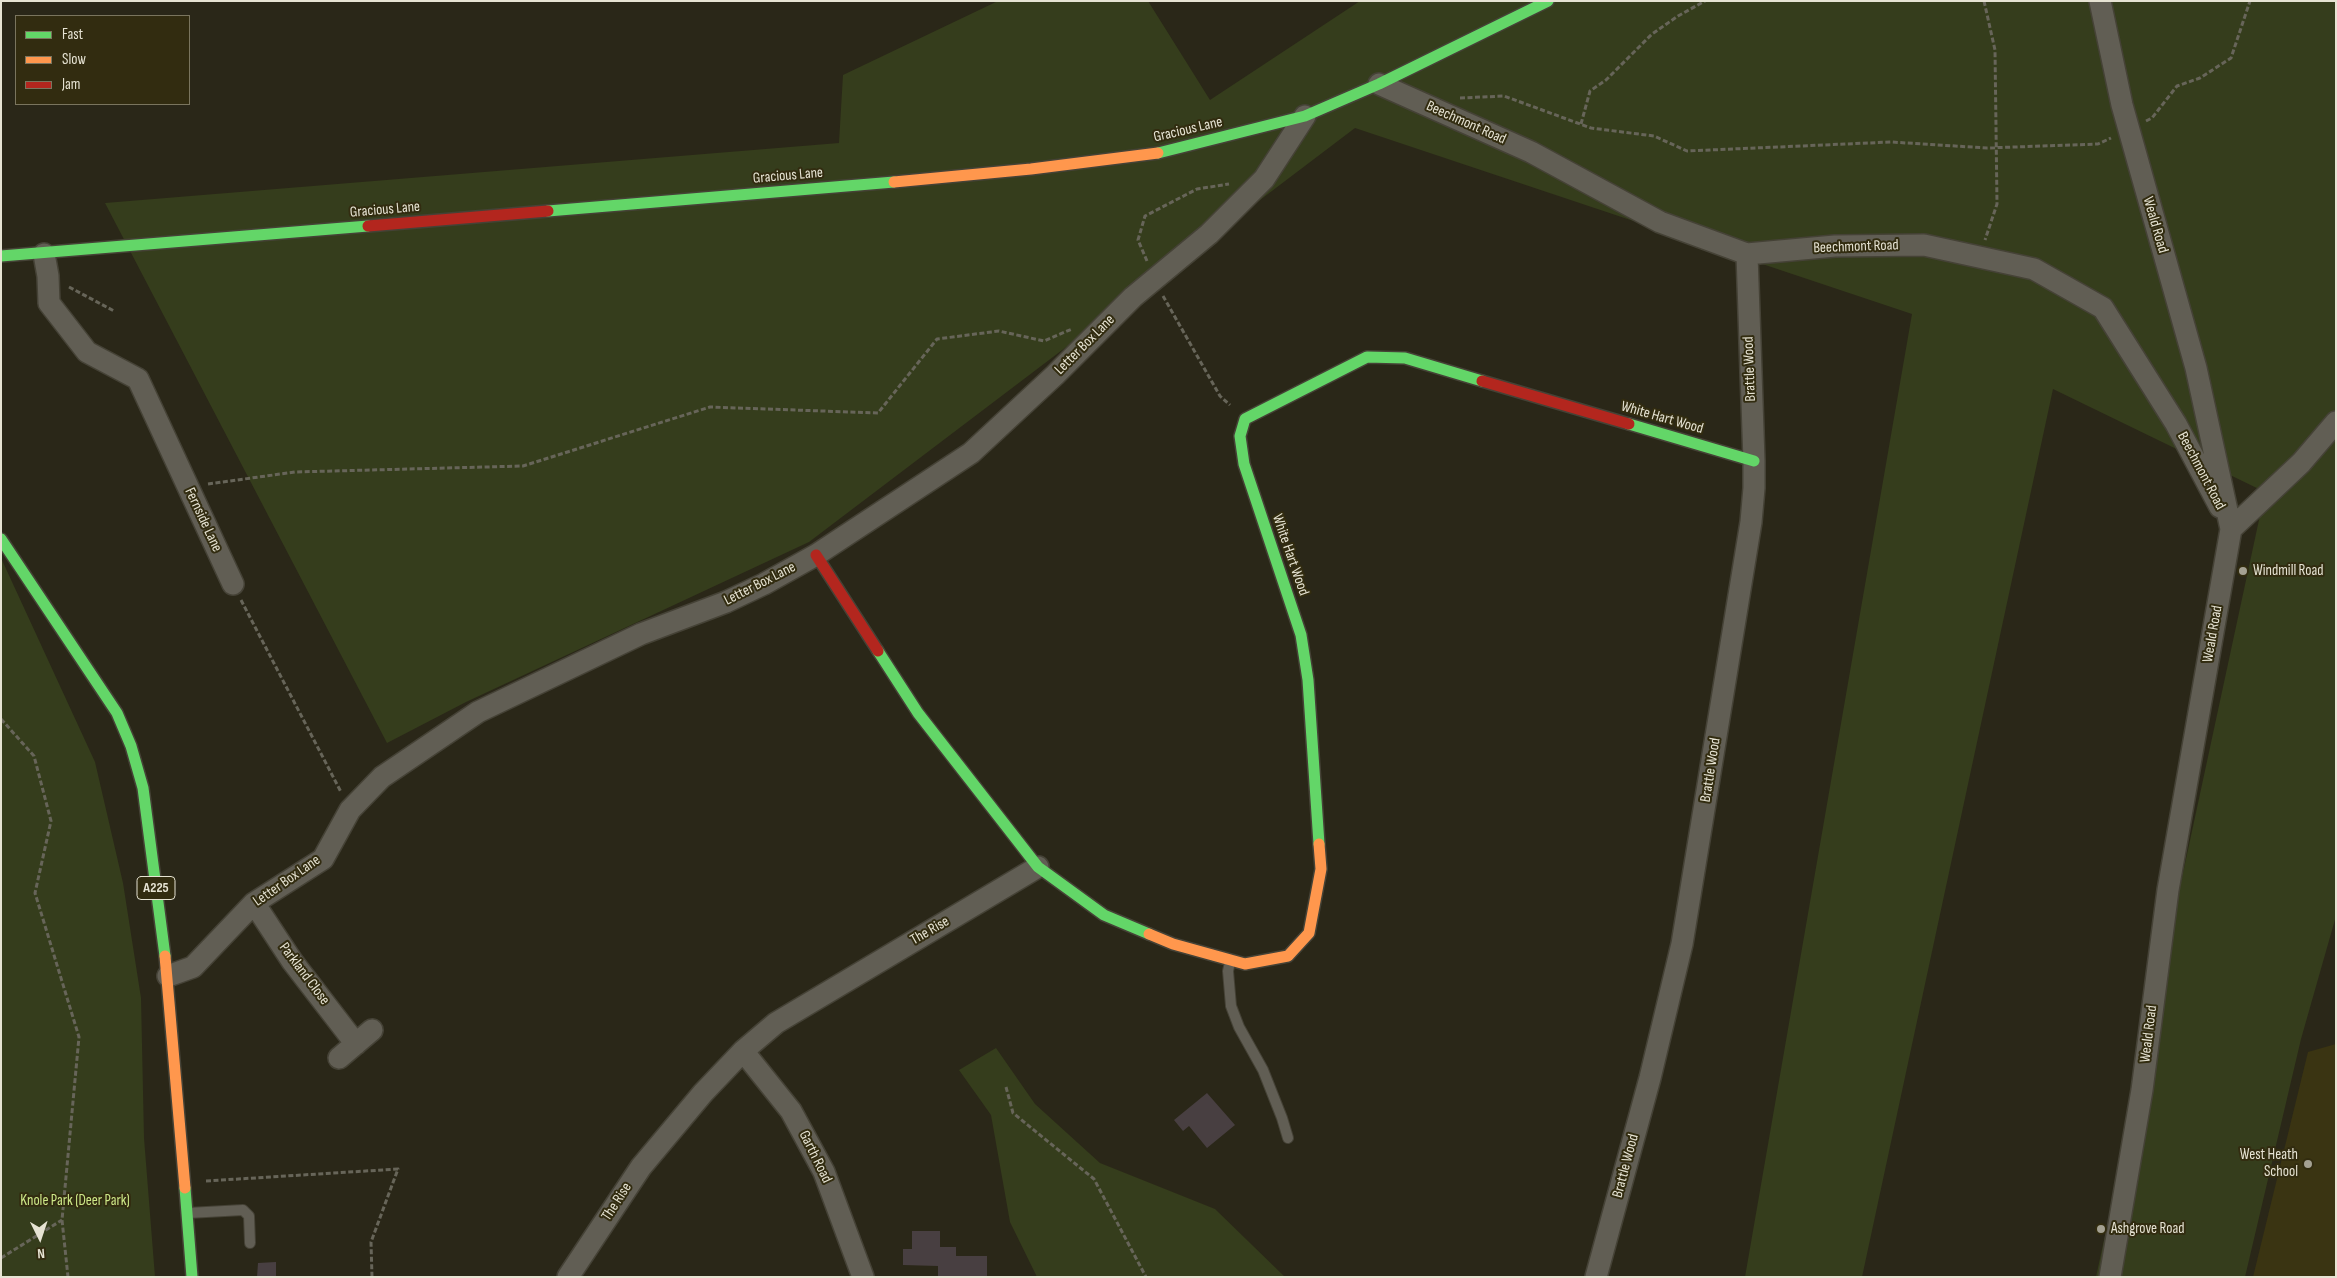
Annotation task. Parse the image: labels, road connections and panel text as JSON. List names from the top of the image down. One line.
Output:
{"streets":{"street":["Beechmont Road","Gracious Lane","Weald Road","Letter Box Lane","Brattle Wood","White Hart Wood","Fernside Lane","A225","The Rise","Parkland Close","Garth Road"]},"crossings":[["Beechmont Road","Gracious Lane"],["Beechmont Road","Weald Road"],["Beechmont Road","Brattle Wood"],["Gracious Lane","Letter Box Lane"],["Gracious Lane","Fernside Lane"],["Letter Box Lane","A225"],["Letter Box Lane","Parkland Close"],["Brattle Wood","White Hart Wood"],["White Hart Wood","The Rise"],["The Rise","Garth Road"]],"parks":["Knole Park (Deer Park)"],"places":["Windmill Road","West Heath School","Ashgrove Road"],"legend":["Fast","Slow","Jam"],"north":"bottom"}
